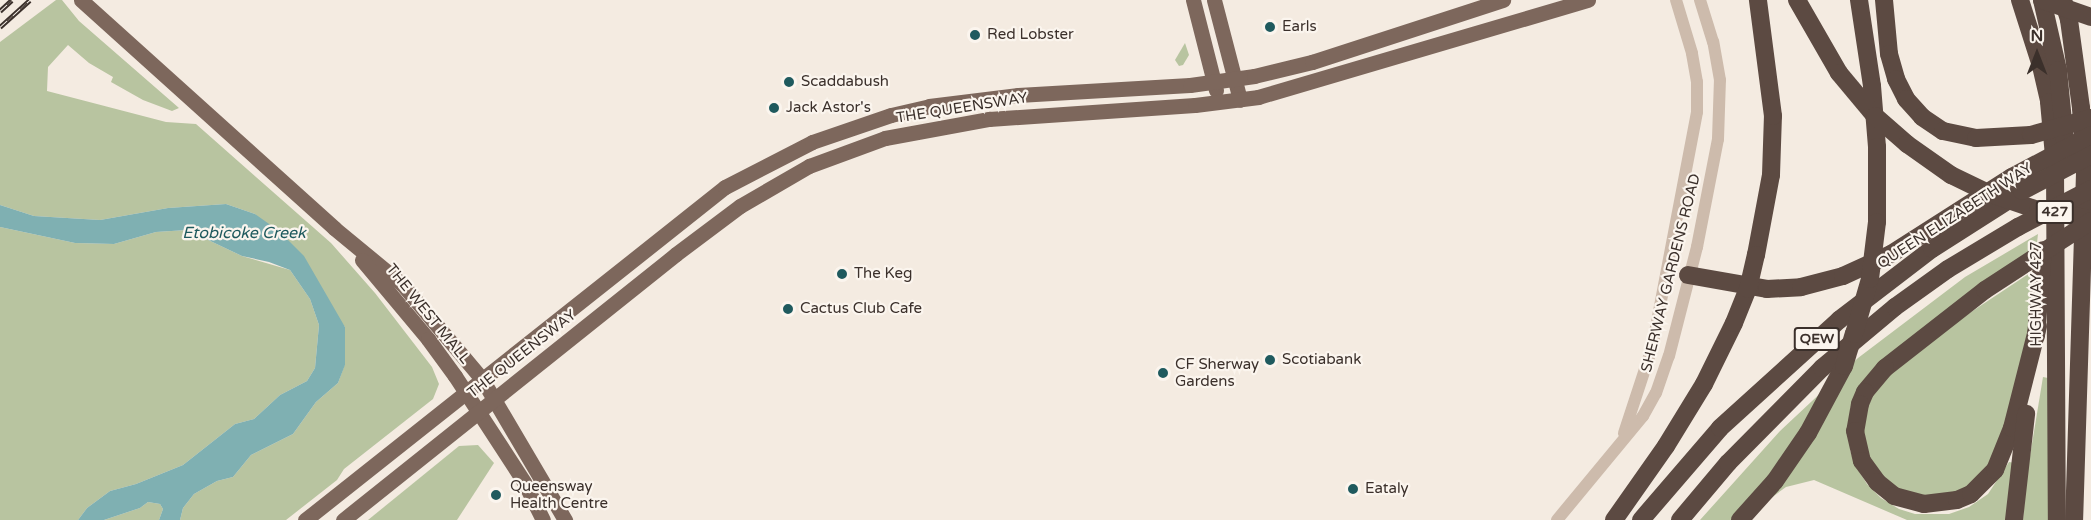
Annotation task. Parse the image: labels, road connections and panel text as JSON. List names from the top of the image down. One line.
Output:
{"streets":{"highway":["427","QUEEN ELIZABETH WAY","HIGHWAY 427","QEW"],"main road":["THE QUEENSWAY","THE WEST MALL"],"street":["SHERWAY GARDENS ROAD"]},"crossings":[["THE QUEENSWAY","THE WEST MALL"]],"water":["Etobicoke Creek"],"places":["Earls","Red Lobster","Scaddabush","Jack Astor's","The Keg","Cactus Club Cafe","Scotiabank","CF Sherway Gardens","Eataly","Queensway Health Centre"],"north":"top"}
